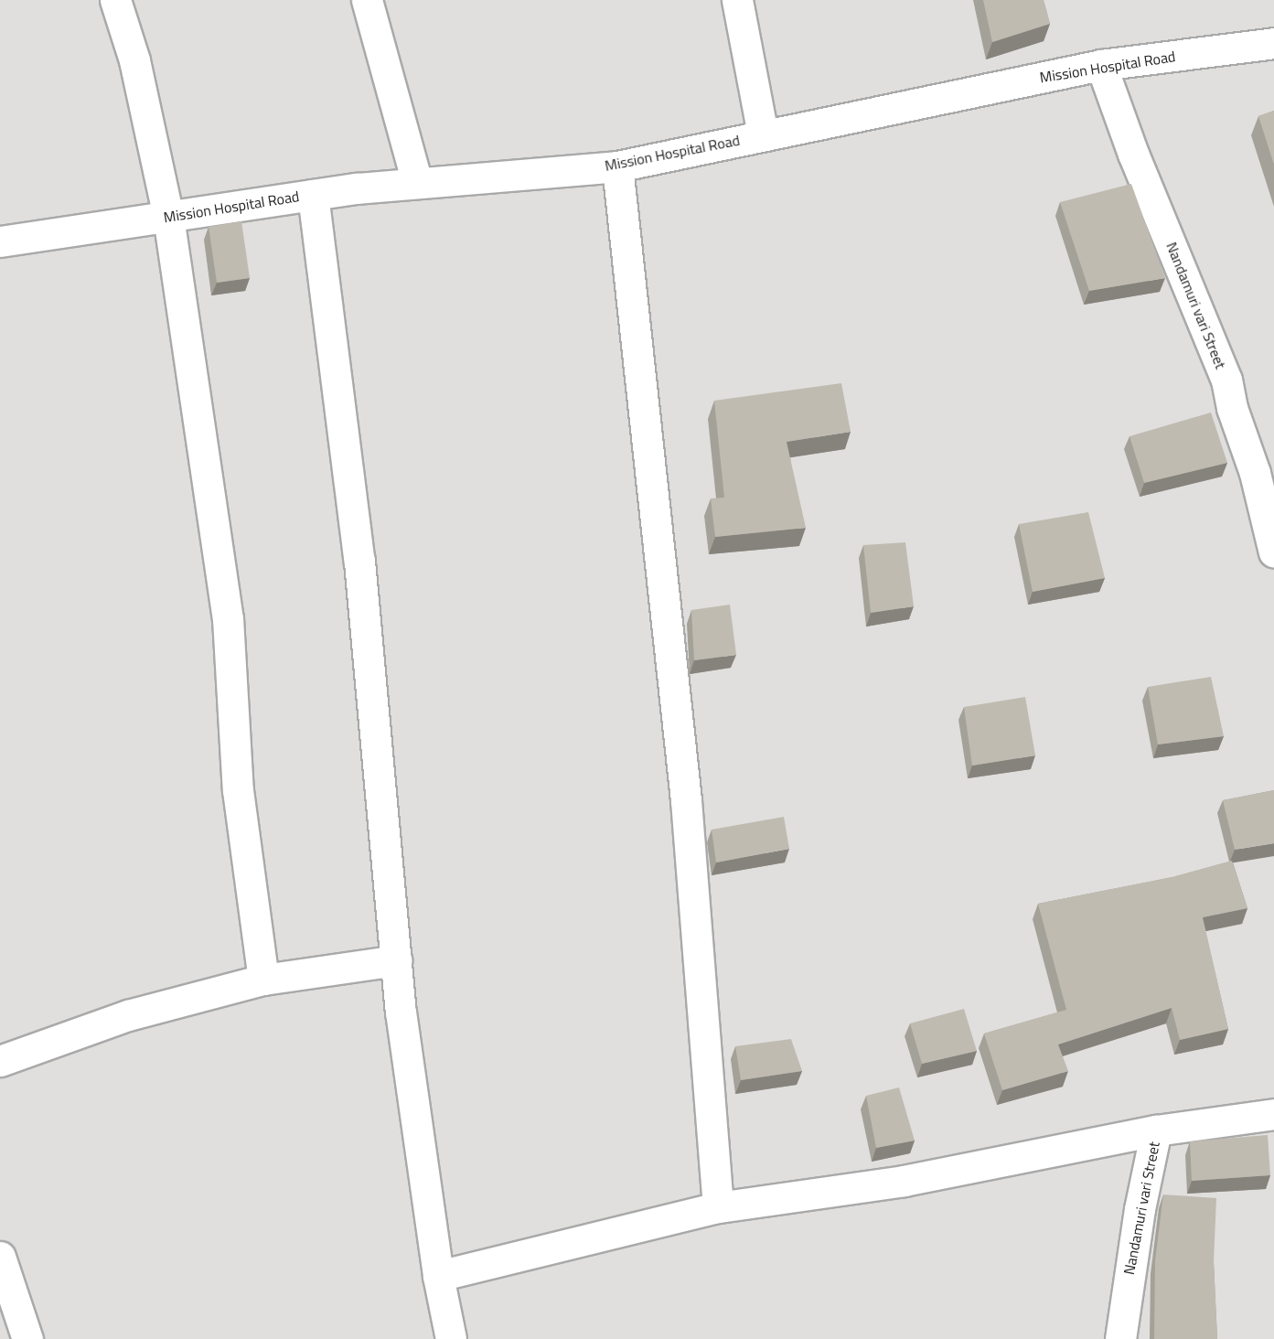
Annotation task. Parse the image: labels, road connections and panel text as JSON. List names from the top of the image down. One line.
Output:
{"streets":{"street":["Mission Hospital Road","Nandamuri vari Street"]},"crossings":[["Mission Hospital Road","Nandamuri vari Street"]]}
